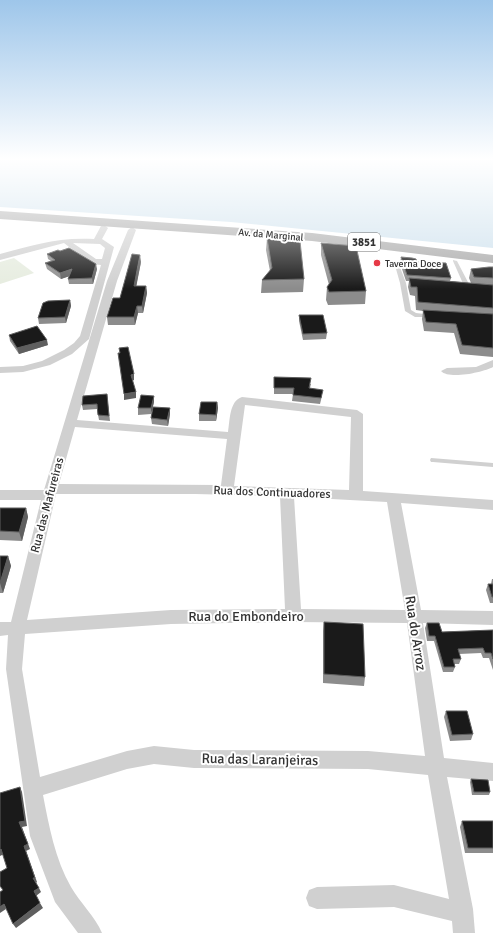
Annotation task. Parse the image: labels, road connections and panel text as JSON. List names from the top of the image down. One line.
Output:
{"streets":{"main road":["Av. da Marginal","3851"],"street":["Rua dos Continuadores","Rua das Mafureiras","Rua do Embondeiro","Rua do Arroz","Rua das Laranjeiras"]},"crossings":[["Av. da Marginal","Rua das Mafureiras"],["Rua dos Continuadores","Rua das Mafureiras"],["Rua dos Continuadores","Rua do Arroz"],["Rua das Mafureiras","Rua do Embondeiro"],["Rua das Mafureiras","Rua das Laranjeiras"],["Rua do Embondeiro","Rua do Arroz"],["Rua do Arroz","Rua das Laranjeiras"]],"places":["Taverna Doce"]}
